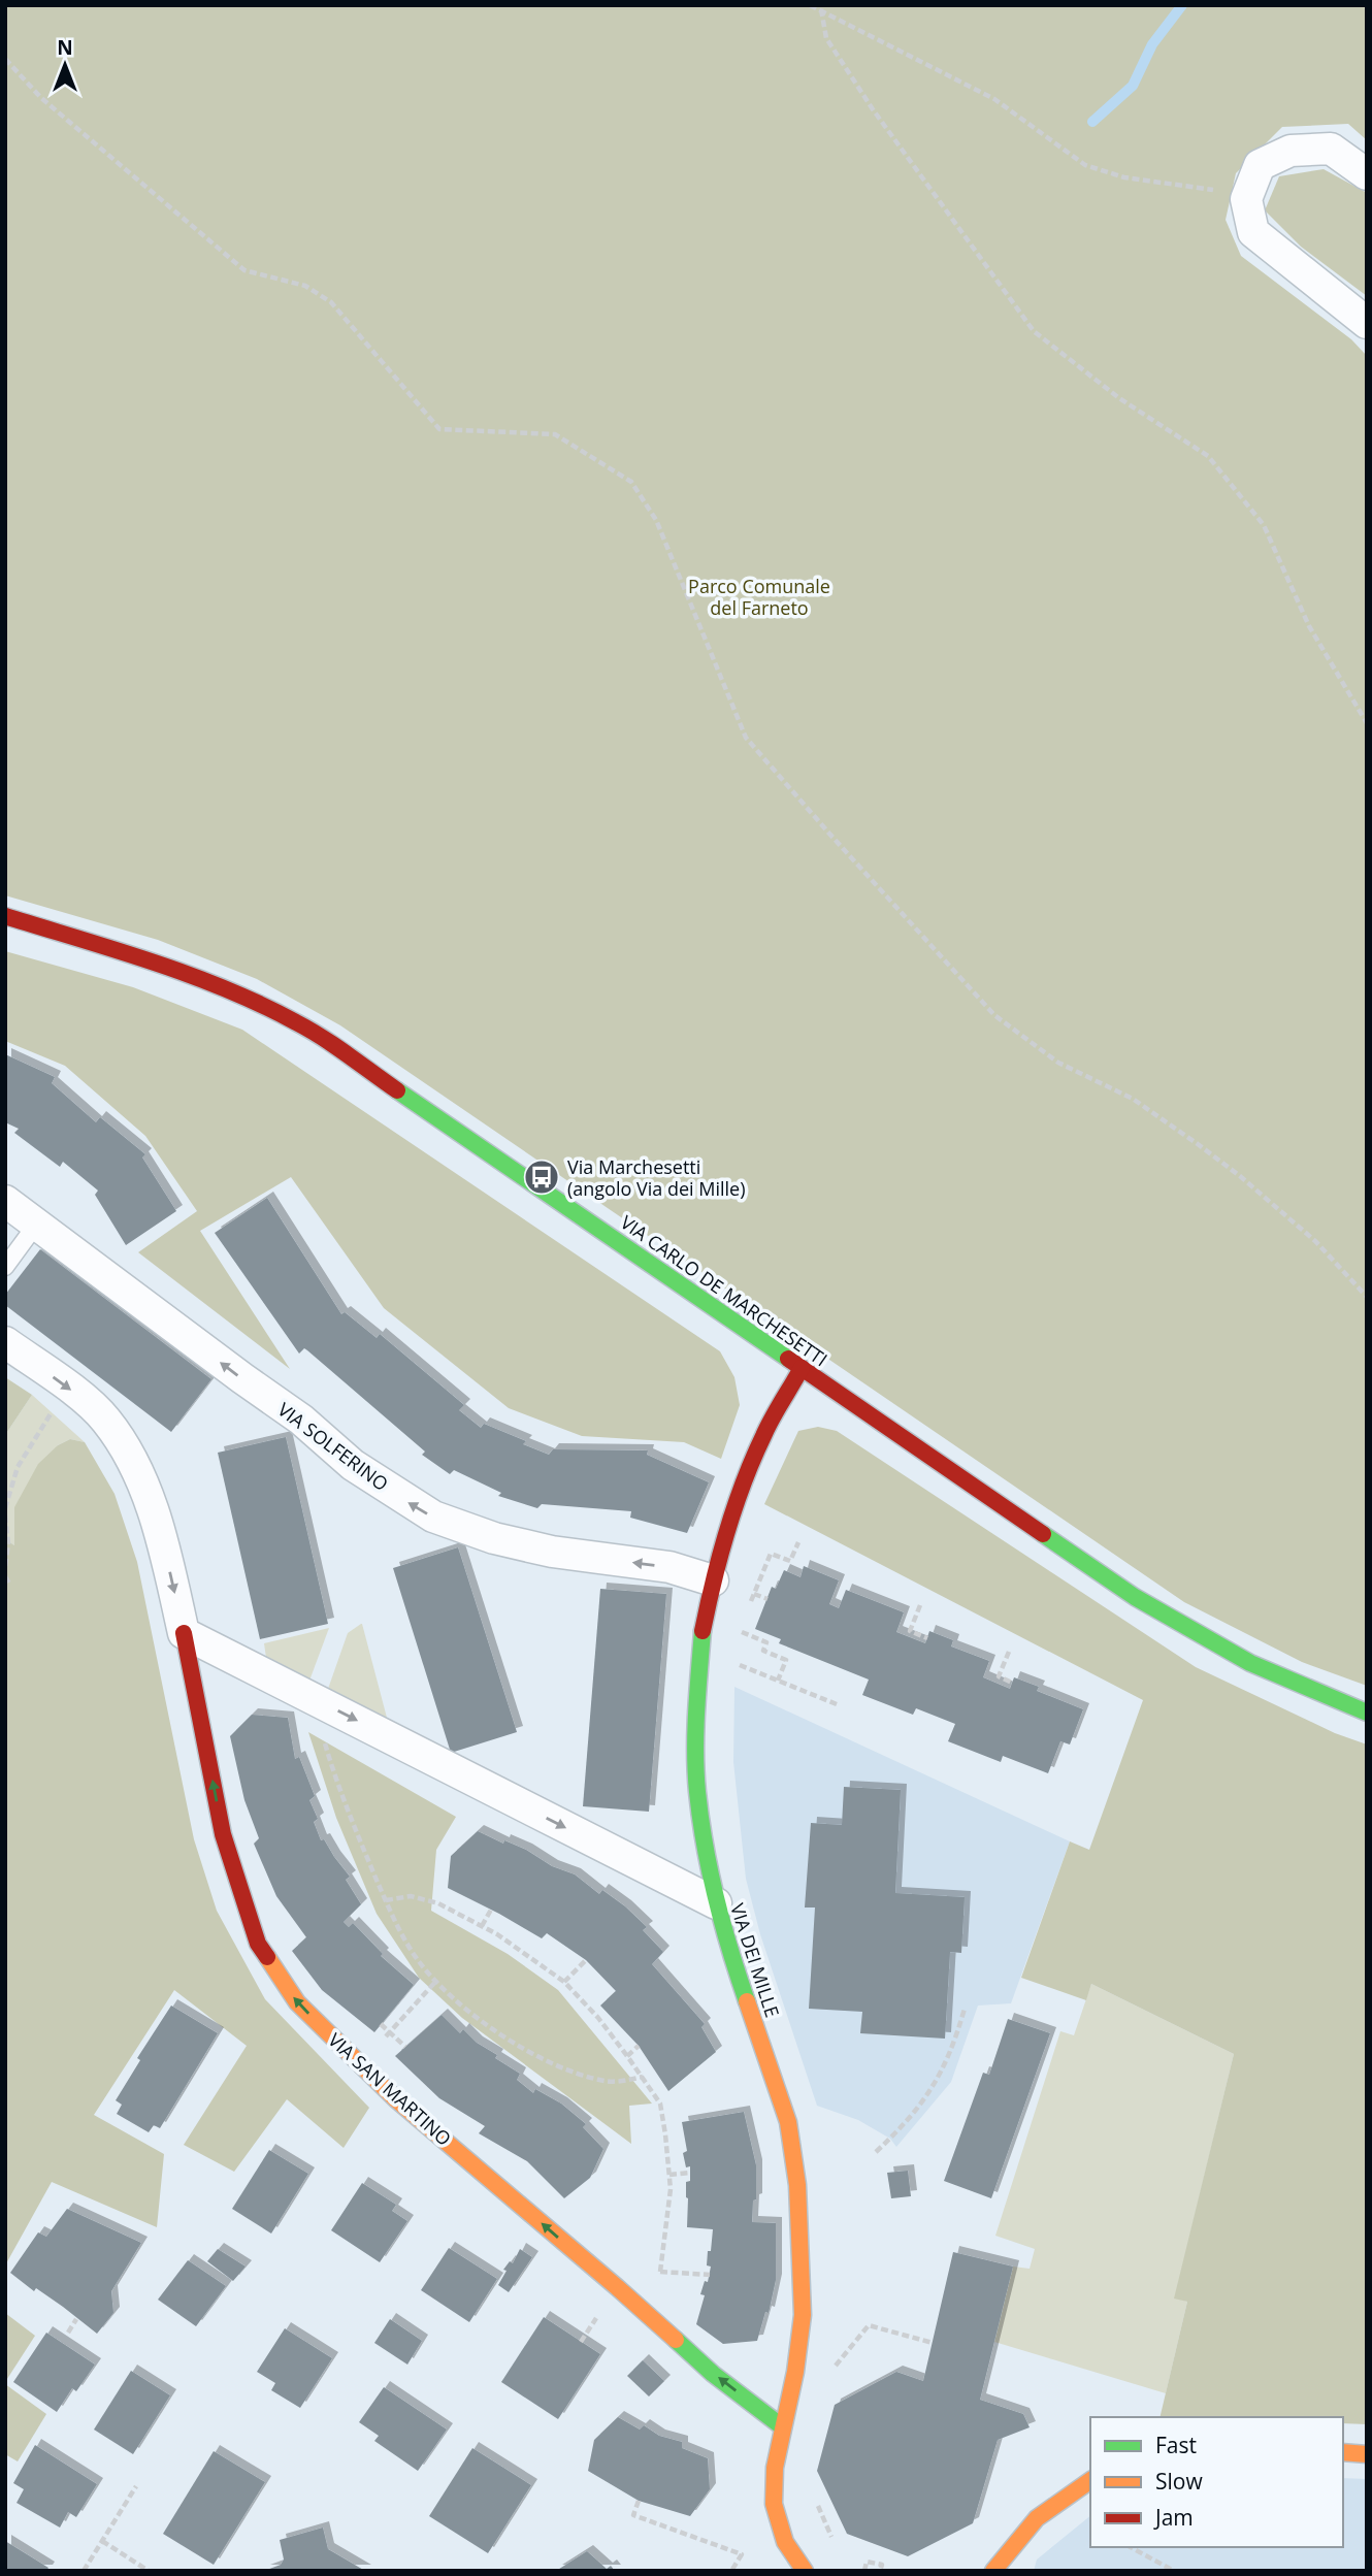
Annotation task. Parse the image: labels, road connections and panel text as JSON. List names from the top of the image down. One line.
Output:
{"streets":{"street":["VIA CARLO DE MARCHESETTI","VIA SOLFERINO","VIA DEI MILLE","VIA SAN MARTINO"]},"crossings":[["VIA CARLO DE MARCHESETTI","VIA DEI MILLE"],["VIA SOLFERINO","VIA DEI MILLE"],["VIA DEI MILLE","VIA SAN MARTINO"]],"parks":["Parco Comunale del Farneto"],"places":{"bus stop":["Via Marchesetti (angolo Via dei Mille)"]},"legend":["Fast","Slow","Jam"],"north":"top"}
